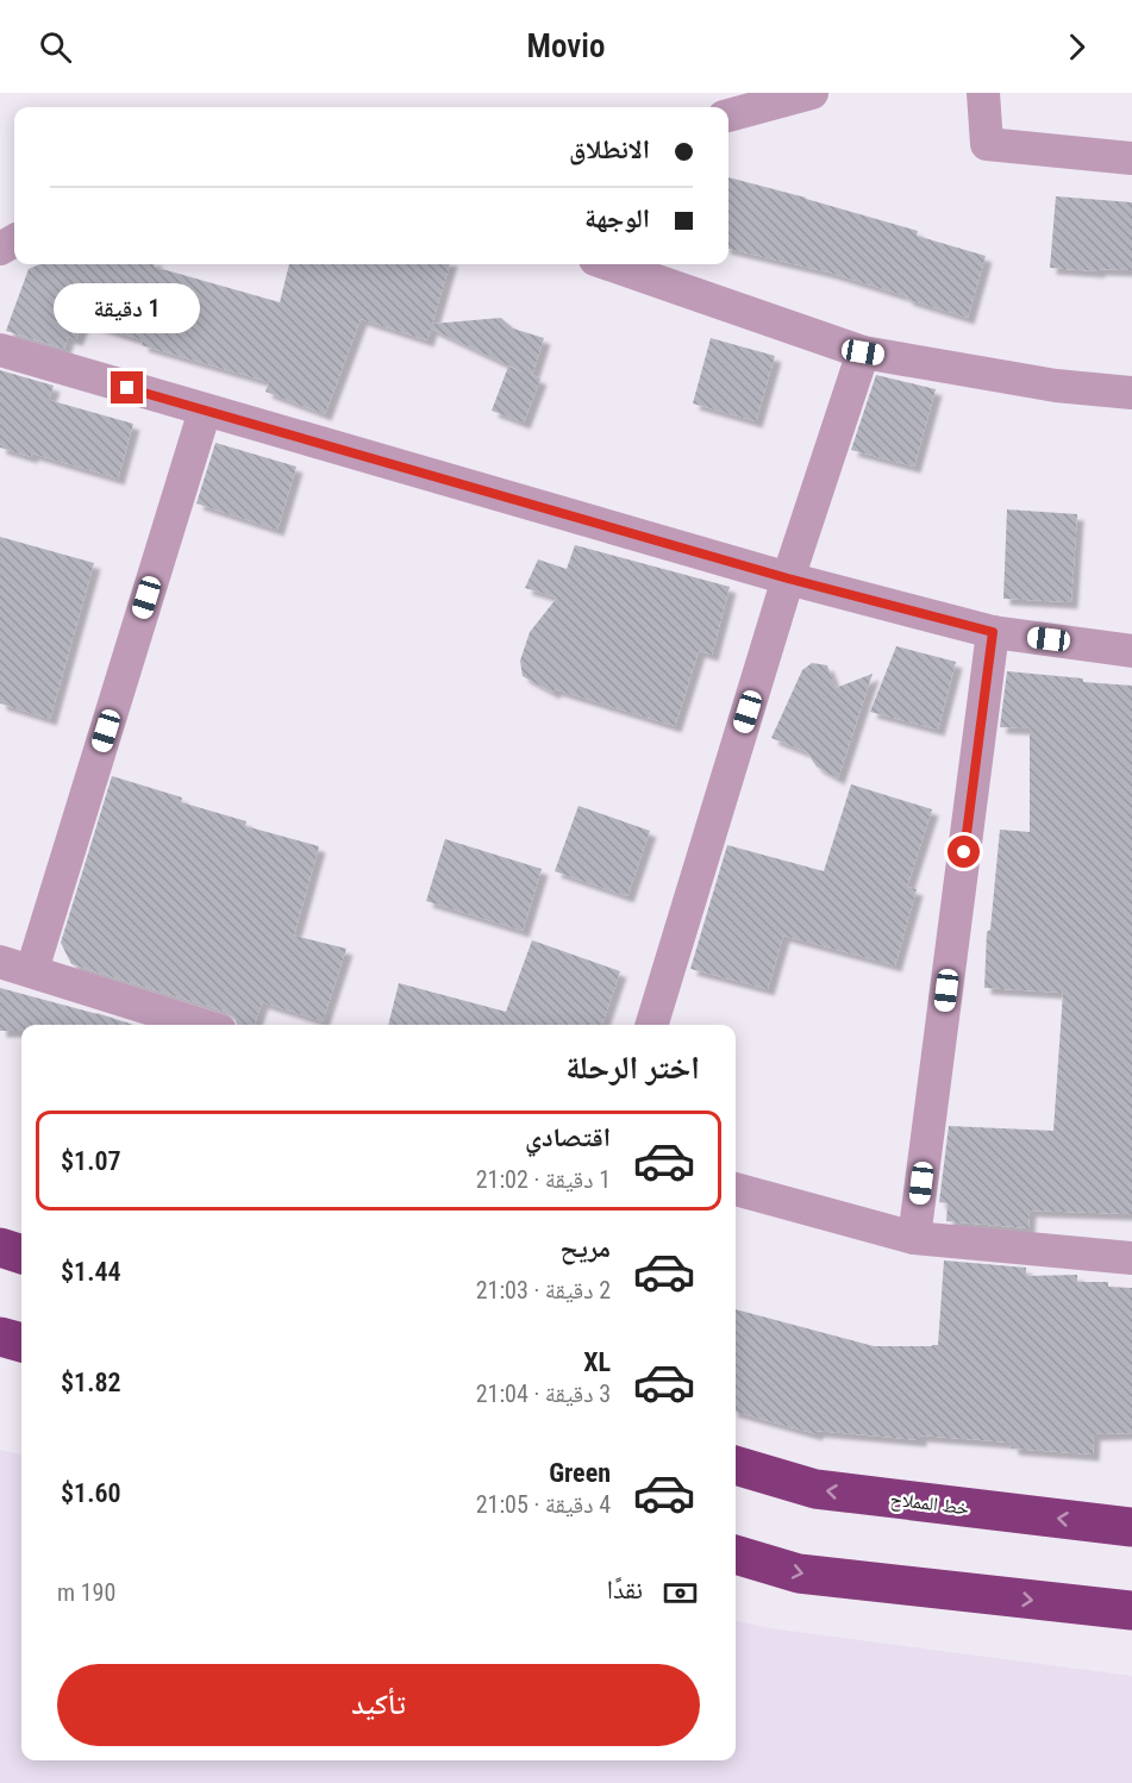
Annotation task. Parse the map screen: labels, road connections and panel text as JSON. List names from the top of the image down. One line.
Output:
{"streets":{"highway":["خط المملاح"]},"page":{"header":"Movio","banner":["الانطلاق","الوجهة"],"bubble":"1 دقيقة","heading":"اختر الرحلة","list":[{"name":"اقتصادي","note":"1 دقيقة · 21:02","value":"$1.07"},{"name":"مريح","note":"2 دقيقة · 21:03","value":"$1.44"},{"name":"XL","note":"3 دقيقة · 21:04","value":"$1.82"},{"name":"Green","note":"4 دقيقة · 21:05","value":"$1.60"}],"pay":["نقدًا","190 m"],"buttons":"تأكيد"}}
